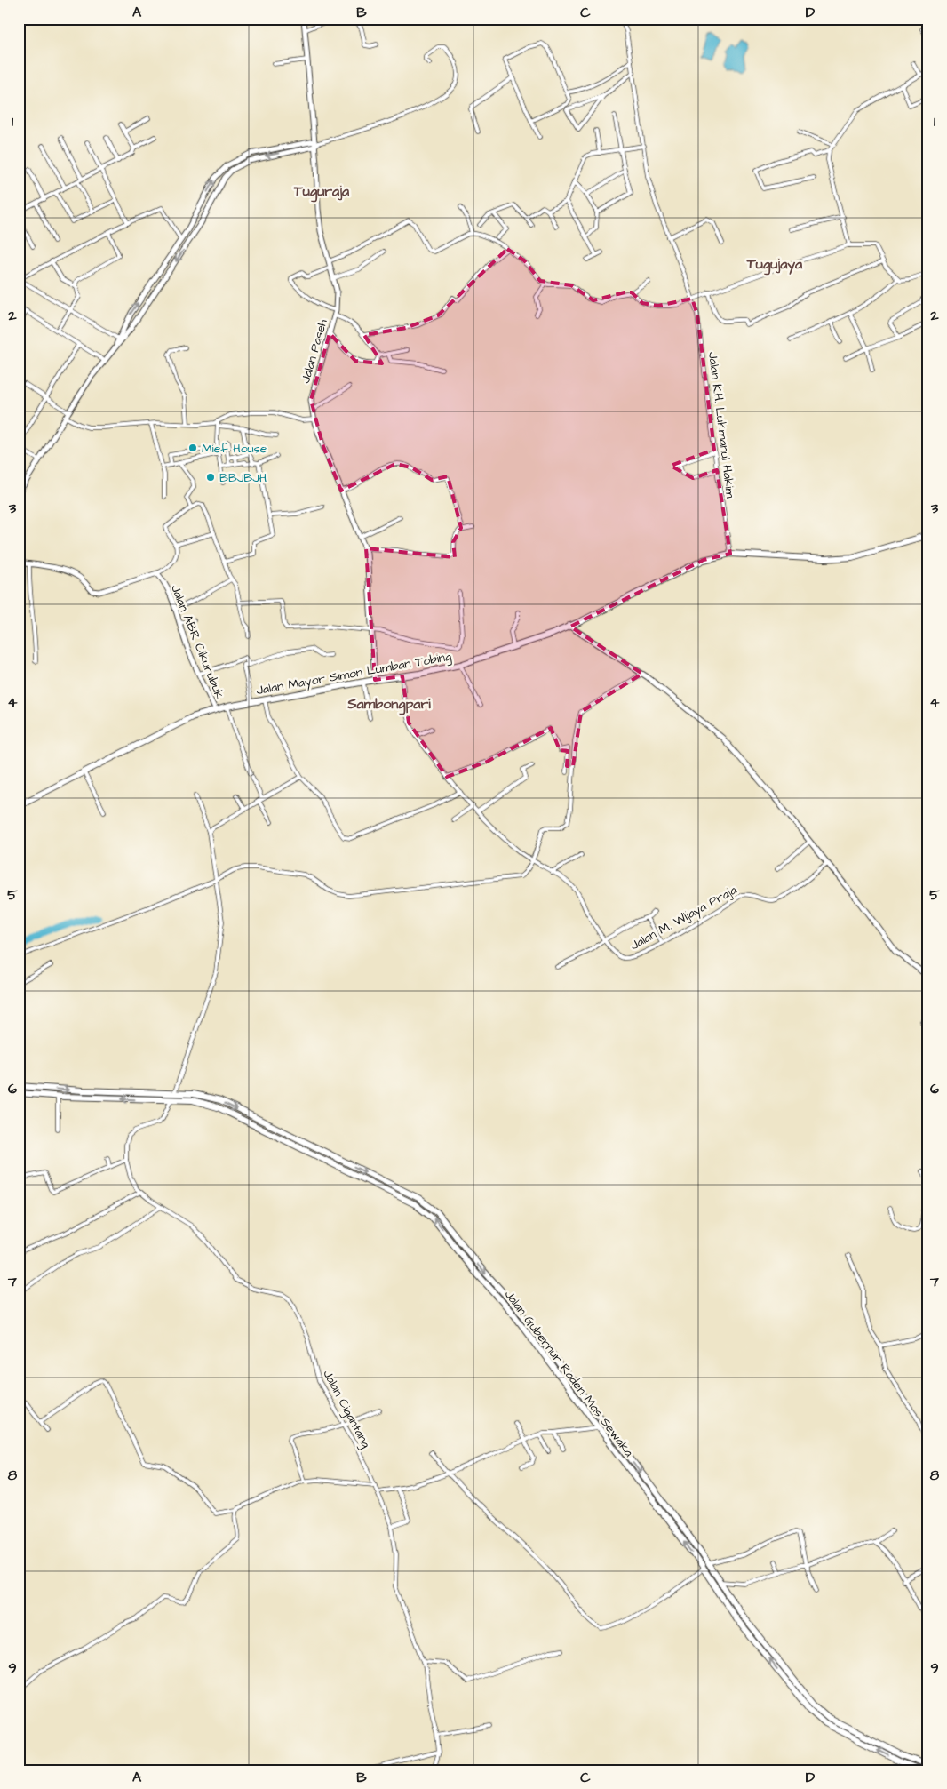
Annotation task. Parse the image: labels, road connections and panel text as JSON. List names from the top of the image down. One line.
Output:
{"streets":{"main road":["Jalan Mayor Simon Lumban Tobing","Jalan Gubernur Raden Mas Sewaka"],"street":["Jalan Paseh","Jalan K.H. Lukmanul Hakim","Jalan ABR Cikurubuk","Jalan M. Wijaya Praja","Jalan Cigantang"]},"crossings":[["Jalan Paseh","Jalan Mayor Simon Lumban Tobing"],["Jalan K.H. Lukmanul Hakim","Jalan Mayor Simon Lumban Tobing"],["Jalan ABR Cikurubuk","Jalan Mayor Simon Lumban Tobing"],["Jalan Mayor Simon Lumban Tobing","Jalan M. Wijaya Praja"],["Jalan Gubernur Raden Mas Sewaka","Jalan Cigantang"]],"districts":["Tuguraja","Tugujaya","Sambongpari"],"places":["Mief House","BBJBJH"],"grid":{"columns":["A","B","C","D"],"rows":["1","2","3","4","5","6","7","8","9"]}}
